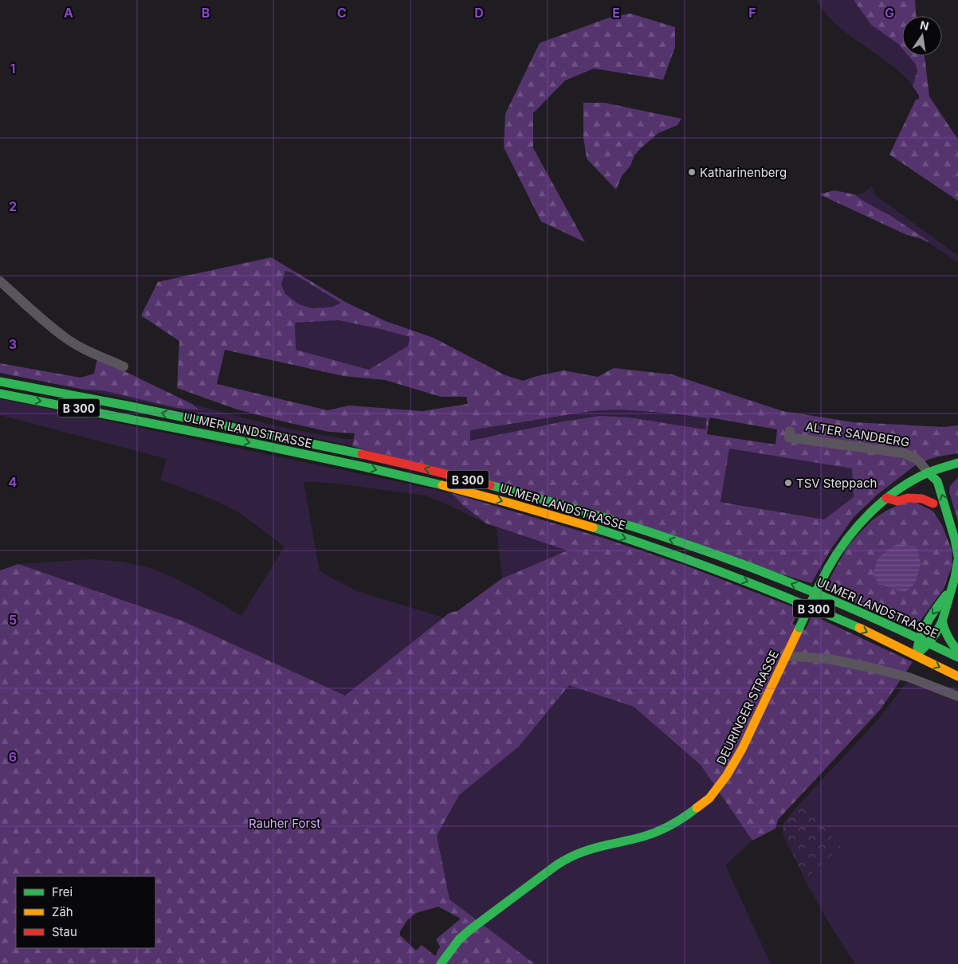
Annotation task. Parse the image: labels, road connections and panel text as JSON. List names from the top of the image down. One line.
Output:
{"streets":{"main road":["B 300","ULMER LANDSTRASSE","DEURINGER STRASSE"],"street":["ALTER SANDBERG"]},"crossings":[["ALTER SANDBERG","DEURINGER STRASSE"]],"parks":["Rauher Forst"],"places":["Katharinenberg","TSV Steppach"],"legend":["Frei","Zäh","Stau"],"north":"top","grid":{"columns":["A","B","C","D","E","F","G"],"rows":["1","2","3","4","5","6"]}}
